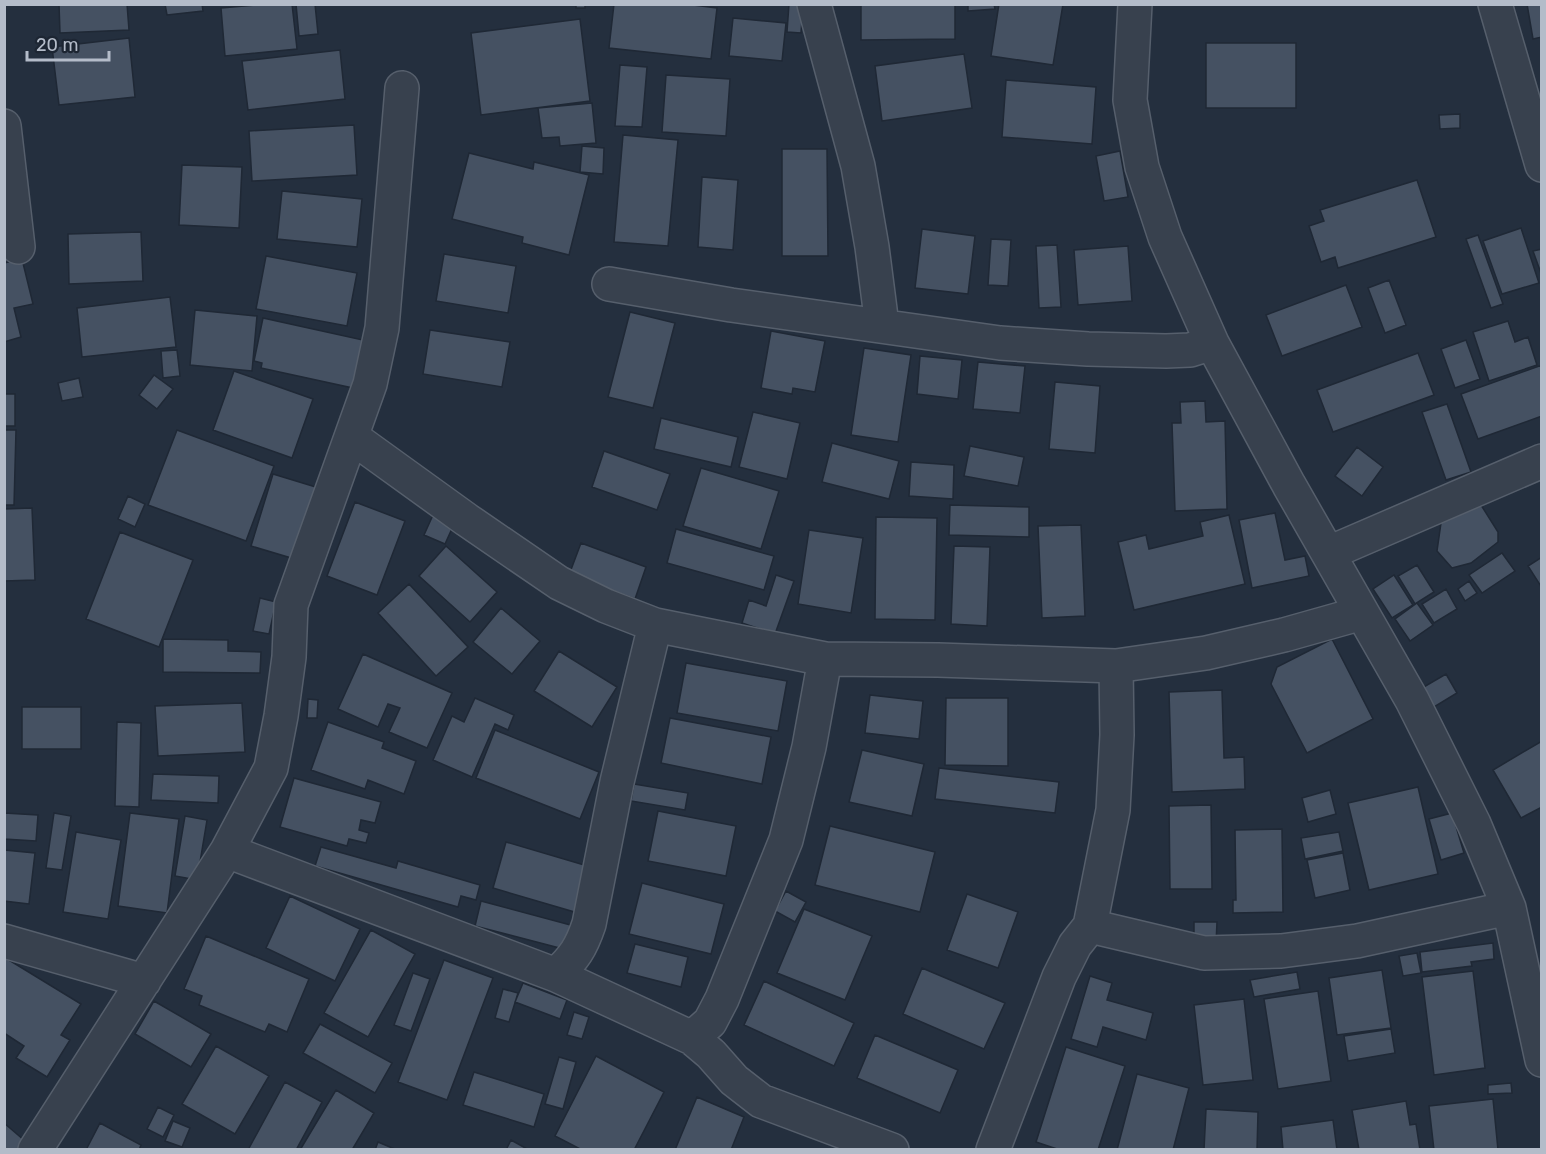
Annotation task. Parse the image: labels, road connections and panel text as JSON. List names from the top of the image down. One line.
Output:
{"scale_bar":"20 m"}
